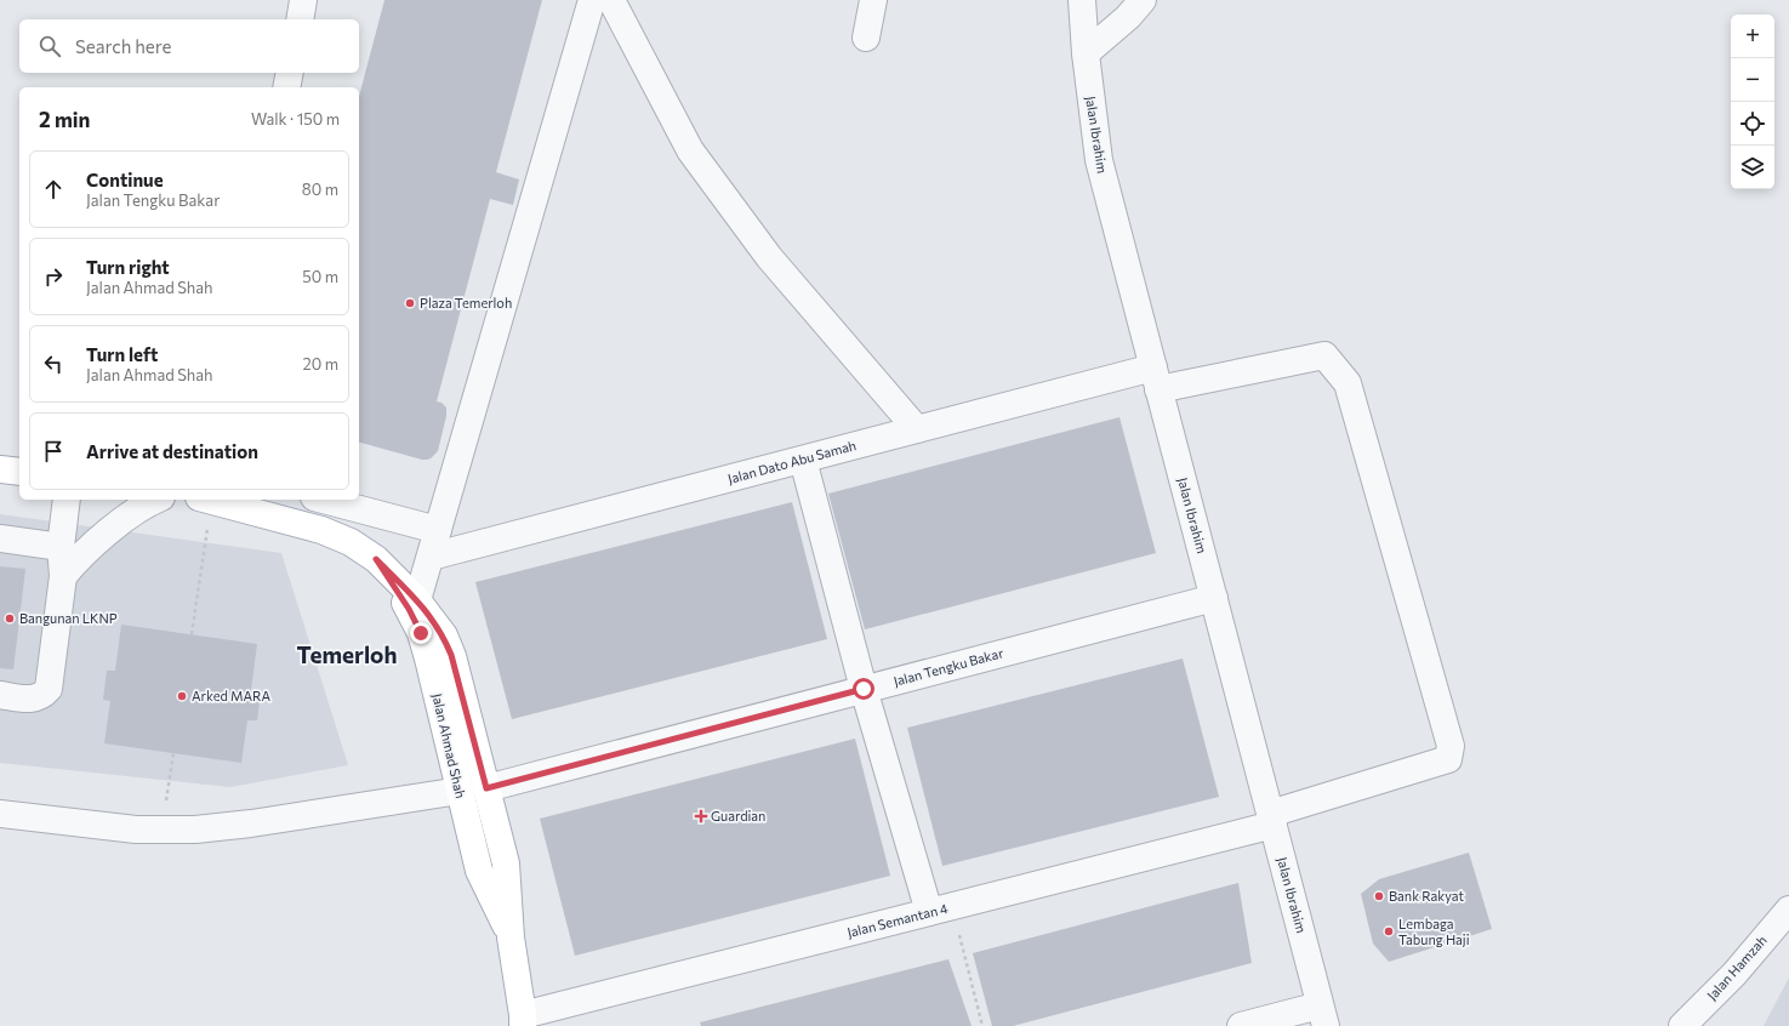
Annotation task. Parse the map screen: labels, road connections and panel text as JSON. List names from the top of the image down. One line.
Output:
{"streets":{"main road":["Jalan Ahmad Shah"],"street":["Jalan Ibrahim","Jalan Dato Abu Samah","Jalan Tengku Bakar","Jalan Semantan 4","Jalan Hamzah"]},"crossings":[["Jalan Ibrahim","Jalan Dato Abu Samah"],["Jalan Ibrahim","Jalan Tengku Bakar"],["Jalan Ibrahim","Jalan Semantan 4"],["Jalan Dato Abu Samah","Jalan Semantan 4"],["Jalan Tengku Bakar","Jalan Ahmad Shah"],["Jalan Ahmad Shah","Jalan Semantan 4"]],"districts":["Temerloh"],"places":{"other":["Plaza Temerloh","Bangunan LKNP","Arked MARA","Bank Rakyat","Lembaga Tabung Haji"],"health":["Guardian"]},"page":{"map_buttons":["+","−"],"search":"Search here","heading":["2 min","Walk · 150 m"],"list":[["Continue","Jalan Tengku Bakar","80 m"],["Turn right","Jalan Ahmad Shah","50 m"],["Turn left","Jalan Ahmad Shah","20 m"],"Arrive at destination"]}}
